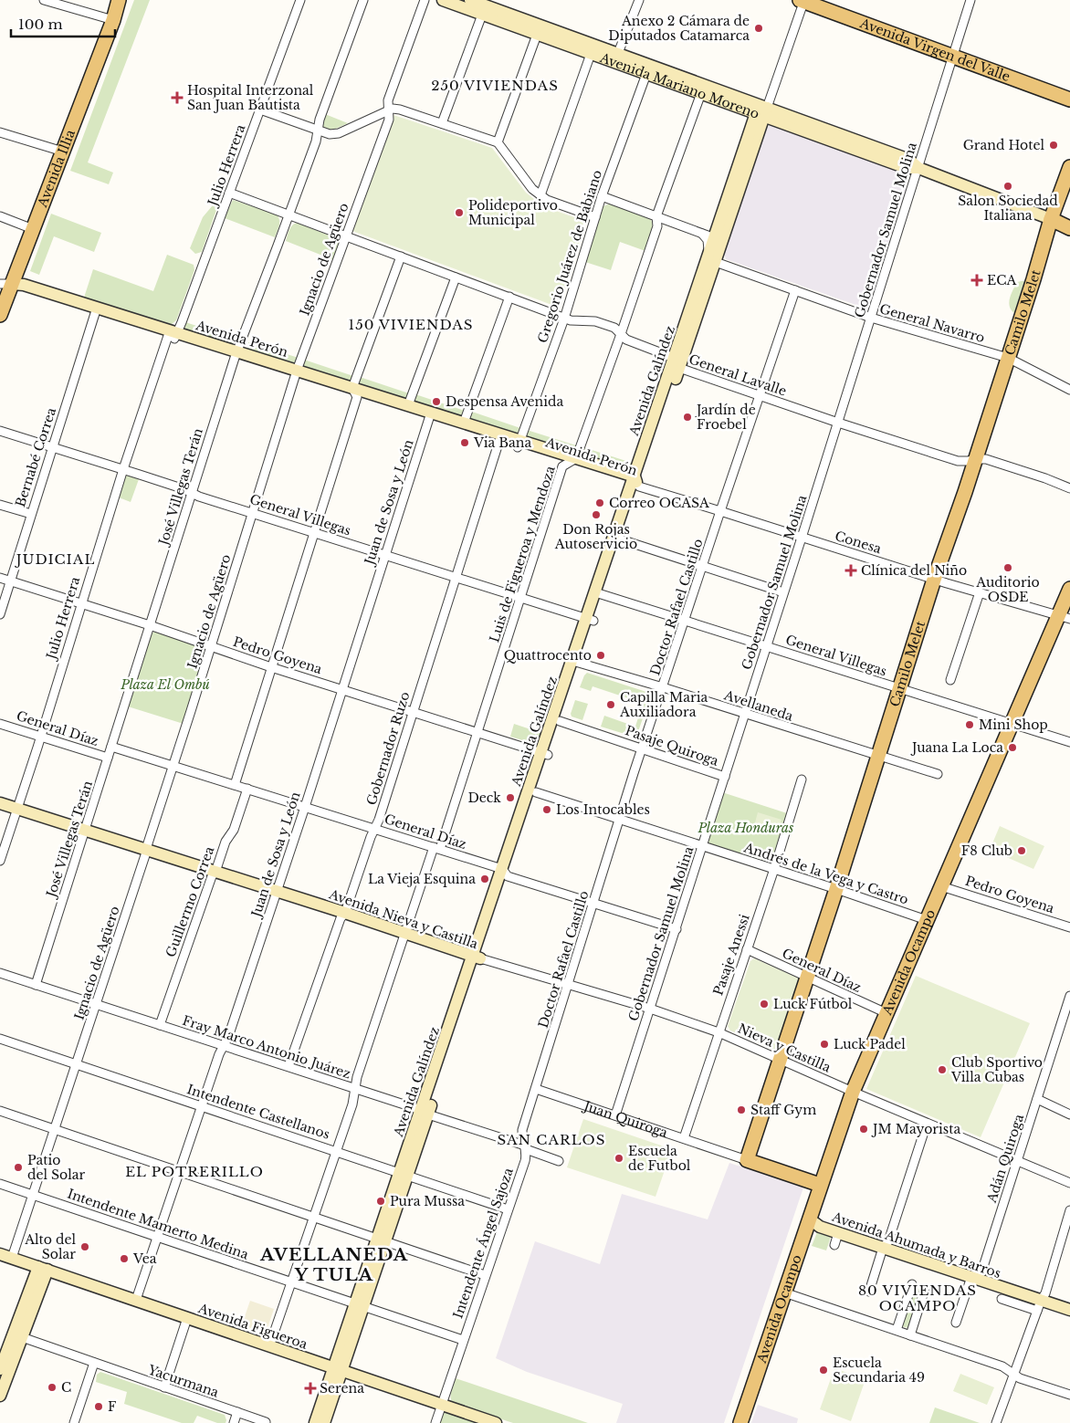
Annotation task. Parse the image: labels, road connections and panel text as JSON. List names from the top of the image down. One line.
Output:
{"streets":{"main road":["Avenida Virgen del Valle","Avenida Mariano Moreno","Avenida Illia","Camilo Melet","Avenida Perón","Avenida Galíndez","Avenida Nieva y Castilla","Avenida Ocampo","Juan Quiroga","Avenida Ahumada y Barros","Avenida Figueroa"],"street":["Julio Herrera","Gobernador Samuel Molina","Gregorio Juárez de Babiano","Ignacio de Agüero","General Navarro","General Lavalle","Bernabé Correa","José Villegas Terán","Juan de Sosa y León","General Villegas","Conesa","Luis de Figueroa y Mendoza","Doctor Rafael Castillo","Pedro Goyena","Avellaneda","General Díaz","Pasaje Quiroga","Gobernador Ruzo","Andrés de la Vega y Castro","Guillermo Correa","Pasaje Anessi","Fray Marco Antonio Juárez","Nieva y Castilla","Intendente Castellanos","Adán Quiroga","Intendente Mamerto Medina","Intendente Ángel Sajoza","Yacurmana"]},"crossings":[["Avenida Virgen del Valle","Gobernador Samuel Molina"],["Avenida Virgen del Valle","Avenida Galíndez"],["Avenida Mariano Moreno","Gobernador Samuel Molina"],["Avenida Mariano Moreno","Gregorio Juárez de Babiano"],["Avenida Mariano Moreno","Camilo Melet"],["Avenida Mariano Moreno","Avenida Galíndez"],["Avenida Mariano Moreno","Luis de Figueroa y Mendoza"],["Julio Herrera","Avenida Perón"],["Julio Herrera","General Lavalle"],["Julio Herrera","General Villegas"],["Julio Herrera","Pedro Goyena"],["Julio Herrera","General Díaz"],["Julio Herrera","Avenida Nieva y Castilla"],["Avenida Illia","Avenida Perón"],["Gobernador Samuel Molina","General Navarro"],["Gobernador Samuel Molina","General Lavalle"],["Gobernador Samuel Molina","General Villegas"],["Gobernador Samuel Molina","Conesa"],["Gobernador Samuel Molina","Avellaneda"],["Gobernador Samuel Molina","General Díaz"],["Gobernador Samuel Molina","Pasaje Quiroga"],["Gobernador Samuel Molina","Andrés de la Vega y Castro"],["Gobernador Samuel Molina","Nieva y Castilla"],["Gobernador Samuel Molina","Juan Quiroga"],["Gregorio Juárez de Babiano","Avenida Perón"],["Gregorio Juárez de Babiano","General Lavalle"],["Ignacio de Agüero","Avenida Perón"],["Ignacio de Agüero","General Lavalle"],["Ignacio de Agüero","General Villegas"],["Ignacio de Agüero","Pedro Goyena"],["Ignacio de Agüero","General Díaz"],["Ignacio de Agüero","Avenida Nieva y Castilla"],["Ignacio de Agüero","Fray Marco Antonio Juárez"],["Ignacio de Agüero","Intendente Castellanos"],["Ignacio de Agüero","Intendente Mamerto Medina"],["Ignacio de Agüero","Avenida Figueroa"],["Camilo Melet","General Navarro"],["Camilo Melet","General Lavalle"],["Camilo Melet","General Villegas"],["Camilo Melet","Conesa"],["Camilo Melet","Avellaneda"],["Camilo Melet","General Díaz"],["Camilo Melet","Andrés de la Vega y Castro"],["Camilo Melet","Nieva y Castilla"],["Camilo Melet","Juan Quiroga"],["General Navarro","Avenida Galíndez"],["General Navarro","Doctor Rafael Castillo"],["Avenida Perón","Avenida Galíndez"],["Avenida Perón","Bernabé Correa"],["Avenida Perón","José Villegas Terán"],["Avenida Perón","Juan de Sosa y León"],["Avenida Perón","Conesa"],["Avenida Perón","Luis de Figueroa y Mendoza"],["Avenida Perón","Gobernador Ruzo"],["General Lavalle","Avenida Galíndez"],["General Lavalle","José Villegas Terán"],["General Lavalle","Luis de Figueroa y Mendoza"],["General Lavalle","Doctor Rafael Castillo"],["Avenida Galíndez","General Villegas"],["Avenida Galíndez","Conesa"],["Avenida Galíndez","Pedro Goyena"],["Avenida Galíndez","Avellaneda"],["Avenida Galíndez","General Díaz"],["Avenida Galíndez","Pasaje Quiroga"],["Avenida Galíndez","Andrés de la Vega y Castro"],["Avenida Galíndez","Avenida Nieva y Castilla"],["Avenida Galíndez","Fray Marco Antonio Juárez"],["Avenida Galíndez","Nieva y Castilla"],["Avenida Galíndez","Intendente Castellanos"],["Avenida Galíndez","Intendente Mamerto Medina"],["Avenida Galíndez","Avenida Figueroa"],["Bernabé Correa","General Villegas"],["Bernabé Correa","Pedro Goyena"],["José Villegas Terán","General Villegas"],["José Villegas Terán","Pedro Goyena"],["José Villegas Terán","General Díaz"],["José Villegas Terán","Avenida Nieva y Castilla"],["José Villegas Terán","Fray Marco Antonio Juárez"],["Juan de Sosa y León","General Villegas"],["Juan de Sosa y León","Pedro Goyena"],["Juan de Sosa y León","General Díaz"],["Juan de Sosa y León","Avenida Nieva y Castilla"],["Juan de Sosa y León","Fray Marco Antonio Juárez"],["Juan de Sosa y León","Intendente Castellanos"],["Juan de Sosa y León","Intendente Mamerto Medina"],["Juan de Sosa y León","Avenida Figueroa"],["General Villegas","Luis de Figueroa y Mendoza"],["General Villegas","Doctor Rafael Castillo"],["General Villegas","Gobernador Ruzo"],["General Villegas","Avenida Ocampo"],["Conesa","Doctor Rafael Castillo"],["Conesa","Avenida Ocampo"],["Luis de Figueroa y Mendoza","Pedro Goyena"],["Luis de Figueroa y Mendoza","General Díaz"],["Luis de Figueroa y Mendoza","Avenida Nieva y Castilla"],["Luis de Figueroa y Mendoza","Fray Marco Antonio Juárez"],["Luis de Figueroa y Mendoza","Intendente Castellanos"],["Luis de Figueroa y Mendoza","Intendente Mamerto Medina"],["Luis de Figueroa y Mendoza","Avenida Figueroa"],["Doctor Rafael Castillo","Avellaneda"],["Doctor Rafael Castillo","General Díaz"],["Doctor Rafael Castillo","Pasaje Quiroga"],["Doctor Rafael Castillo","Andrés de la Vega y Castro"],["Doctor Rafael Castillo","Nieva y Castilla"],["Doctor Rafael Castillo","Juan Quiroga"],["Doctor Rafael Castillo","Intendente Ángel Sajoza"],["Pedro Goyena","Gobernador Ruzo"],["Pedro Goyena","Avenida Ocampo"],["General Díaz","Gobernador Ruzo"],["General Díaz","Guillermo Correa"],["General Díaz","Pasaje Anessi"],["General Díaz","Avenida Ocampo"],["Gobernador Ruzo","Avenida Nieva y Castilla"],["Gobernador Ruzo","Fray Marco Antonio Juárez"],["Andrés de la Vega y Castro","Pasaje Anessi"],["Andrés de la Vega y Castro","Avenida Ocampo"],["Guillermo Correa","Avenida Nieva y Castilla"],["Guillermo Correa","Fray Marco Antonio Juárez"],["Avenida Nieva y Castilla","Nieva y Castilla"],["Pasaje Anessi","Nieva y Castilla"],["Pasaje Anessi","Juan Quiroga"],["Avenida Ocampo","Nieva y Castilla"],["Avenida Ocampo","Juan Quiroga"],["Avenida Ocampo","Avenida Ahumada y Barros"],["Fray Marco Antonio Juárez","Intendente Ángel Sajoza"],["Nieva y Castilla","Adán Quiroga"],["Intendente Castellanos","Intendente Ángel Sajoza"],["Juan Quiroga","Intendente Ángel Sajoza"],["Adán Quiroga","Avenida Ahumada y Barros"],["Intendente Mamerto Medina","Intendente Ángel Sajoza"],["Intendente Ángel Sajoza","Avenida Figueroa"]],"districts":["250 VIVIENDAS","150 VIVIENDAS","JUDICIAL","SAN CARLOS","EL POTRERILLO","AVELLANEDA Y TULA","80 VIVIENDAS OCAMPO"],"parks":["Plaza El Ombú","Plaza Honduras"],"places":{"other":["Anexo 2 Cámara de Diputados Catamarca","Grand Hotel","Salon Sociedad Italiana","Polideportivo Municipal","Despensa Avenida","Jardín de Froebel","Via Bana","Correo OCASA","Don Rojas Autoservicio","Auditorio OSDE","Quattrocento","Capilla Maria Auxiliadora","Mini Shop","Juana La Loca","Deck","Los Intocables","F8 Club","La Vieja Esquina","Luck Fútbol","Luck Padel","Club Sportivo Villa Cubas","Staff Gym","JM Mayorista","Escuela de Futbol","Patio del Solar","Pura Mussa","Alto del Solar","Vea","Escuela Secundaria 49","C","F"],"health":["Hospital Interzonal San Juan Bautista","ECA","Clínica del Niño","Serena"]},"scale_bar":"100 m"}
